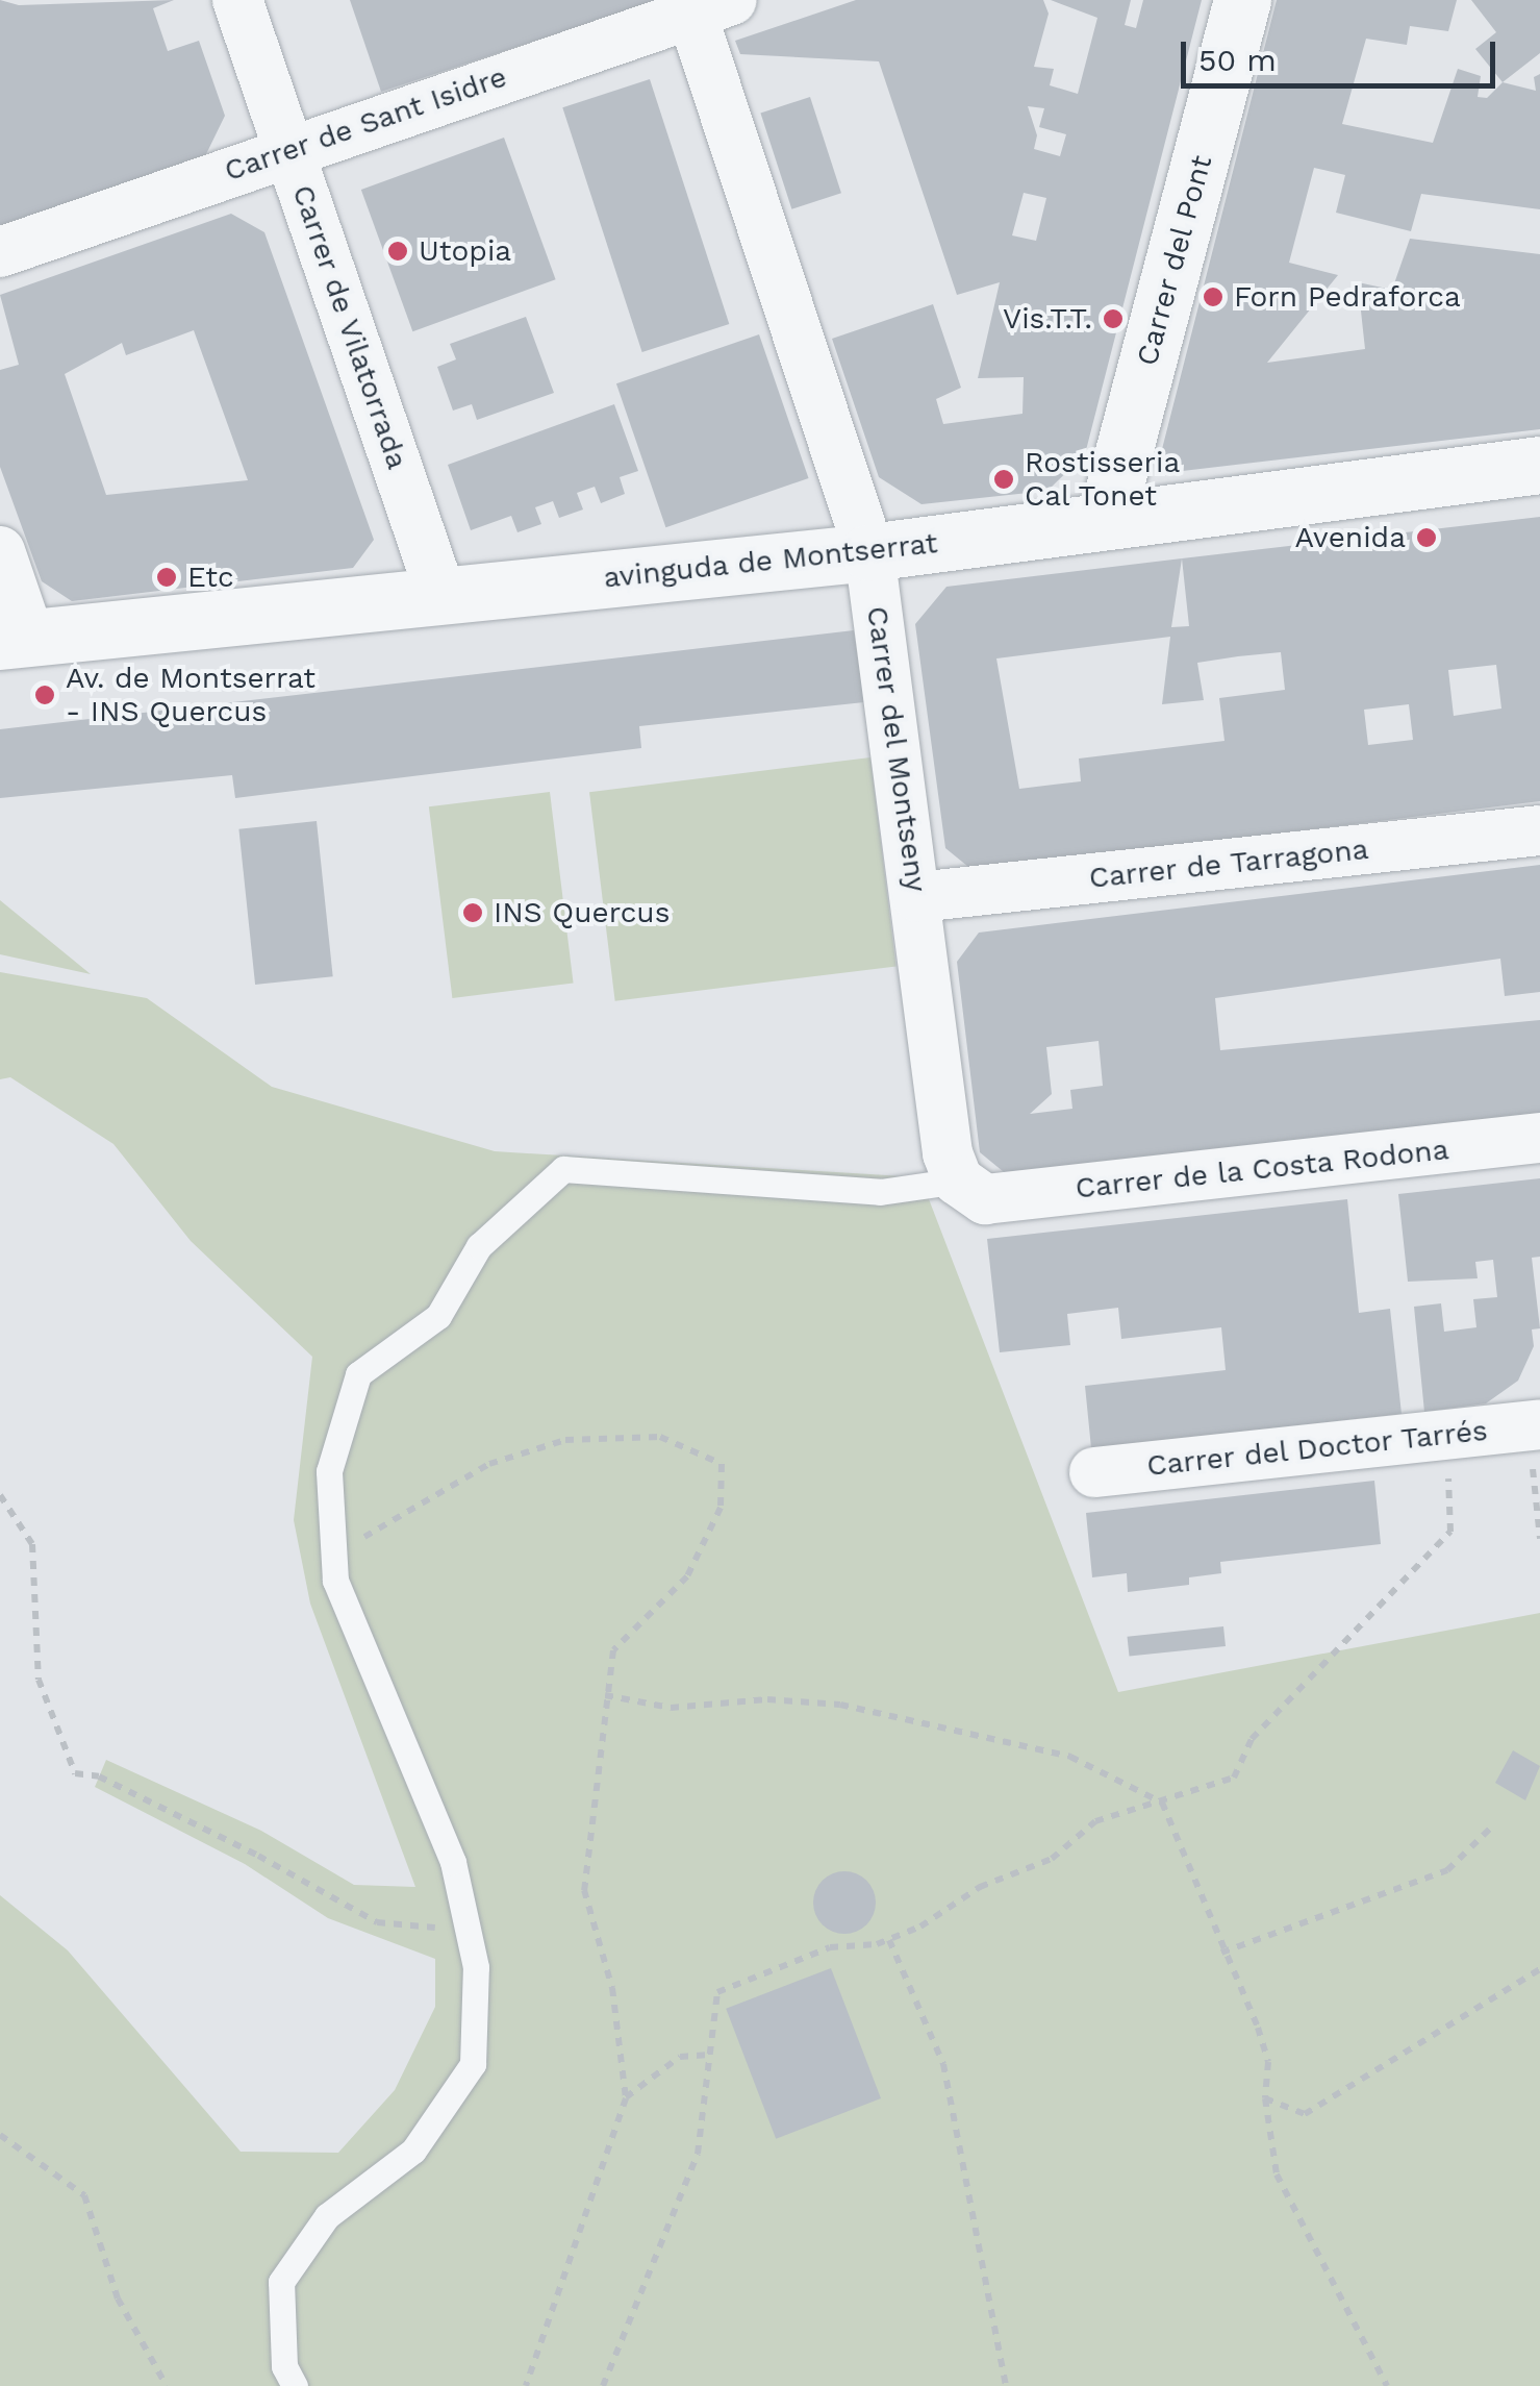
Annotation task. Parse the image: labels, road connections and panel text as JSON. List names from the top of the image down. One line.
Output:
{"streets":{"street":["Carrer de Sant Isidre","Carrer del Pont","Carrer de Vilatorrada","avinguda de Montserrat","Carrer del Montseny","Carrer de Tarragona","Carrer de la Costa Rodona","Carrer del Doctor Tarrés"]},"crossings":[["Carrer de Sant Isidre","Carrer de Vilatorrada"],["Carrer de Sant Isidre","Carrer del Montseny"],["Carrer del Pont","avinguda de Montserrat"],["Carrer de Vilatorrada","avinguda de Montserrat"],["avinguda de Montserrat","Carrer del Montseny"],["Carrer del Montseny","Carrer de Tarragona"],["Carrer del Montseny","Carrer de la Costa Rodona"]],"places":["Utopia","Forn Pedraforca","Vis.T.T.","Rostisseria Cal Tonet","Avenida","Etc","Av. de Montserrat - INS Quercus","INS Quercus"],"scale_bar":"50 m"}
